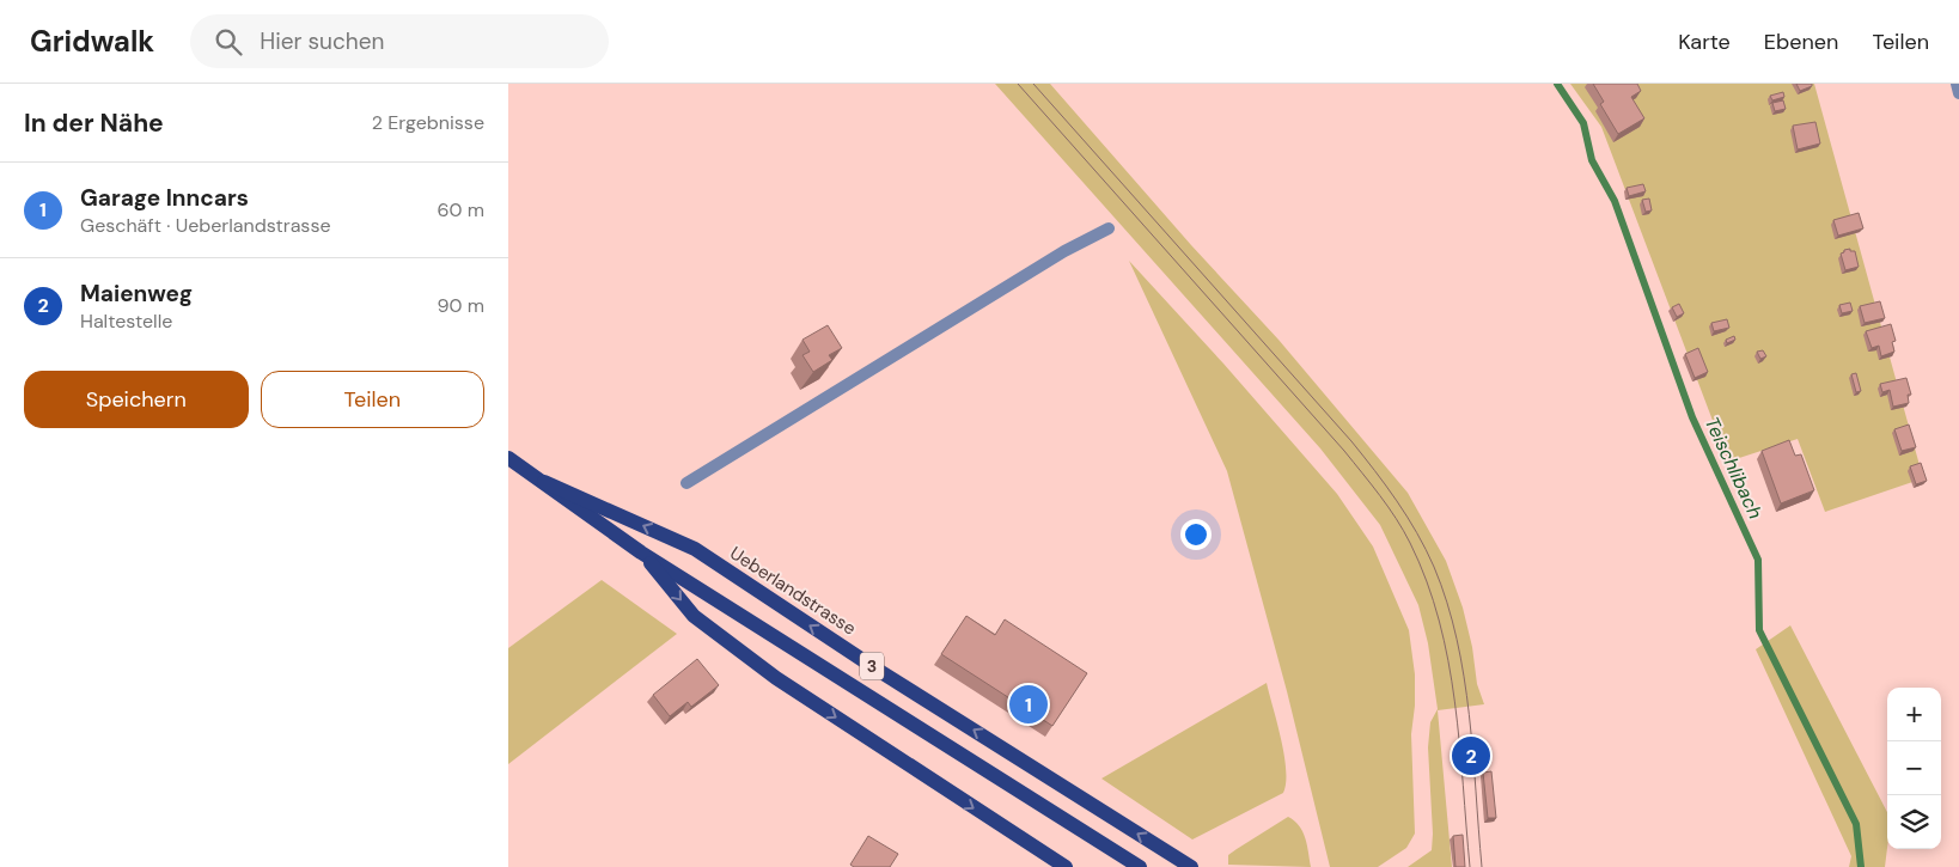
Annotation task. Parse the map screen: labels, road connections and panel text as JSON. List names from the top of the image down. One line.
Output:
{"streets":{"main road":["Ueberlandstrasse","3"]},"water":["Teischlibach"],"page":{"header":"Gridwalk","search":"Hier suchen","nav":["Karte","Ebenen","Teilen"],"heading":["In der Nähe","2 Ergebnisse"],"list":[{"mark":"1","name":"Garage Inncars","note":"Geschäft · Ueberlandstrasse","value":"60 m"},{"mark":"2","name":"Maienweg","note":"Haltestelle","value":"90 m"}],"buttons":["Speichern","Teilen"],"pins":["1","2"],"map_buttons":["+","−"]}}
